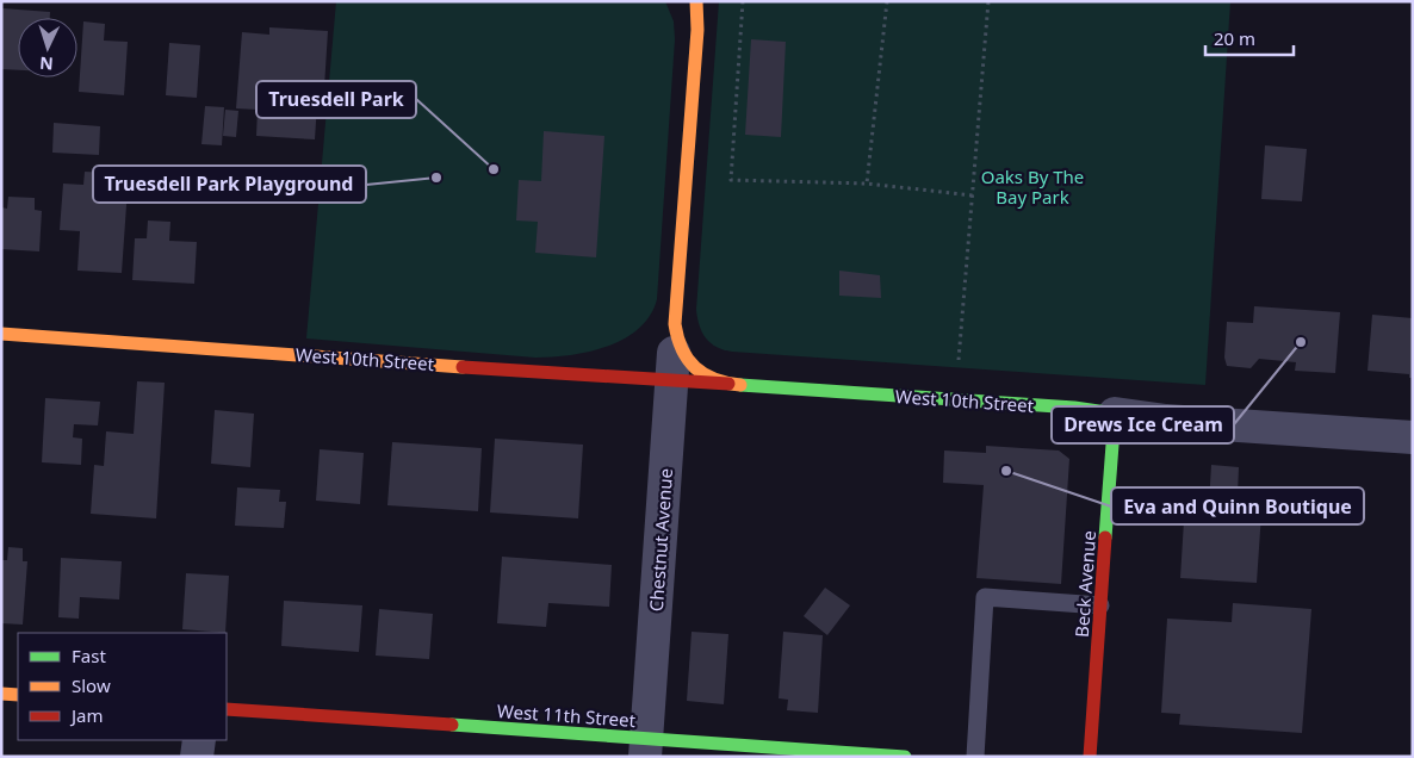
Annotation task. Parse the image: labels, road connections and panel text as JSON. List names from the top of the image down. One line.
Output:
{"streets":{"main road":["West 10th Street","Chestnut Avenue","Beck Avenue","West 11th Street"]},"crossings":[["West 10th Street","Chestnut Avenue"],["West 10th Street","Beck Avenue"],["Chestnut Avenue","West 11th Street"]],"parks":["Oaks By The Bay Park"],"places":["Truesdell Park","Truesdell Park Playground","Drews Ice Cream","Eva and Quinn Boutique"],"legend":["Fast","Slow","Jam"],"scale_bar":"20 m","north":"bottom"}
